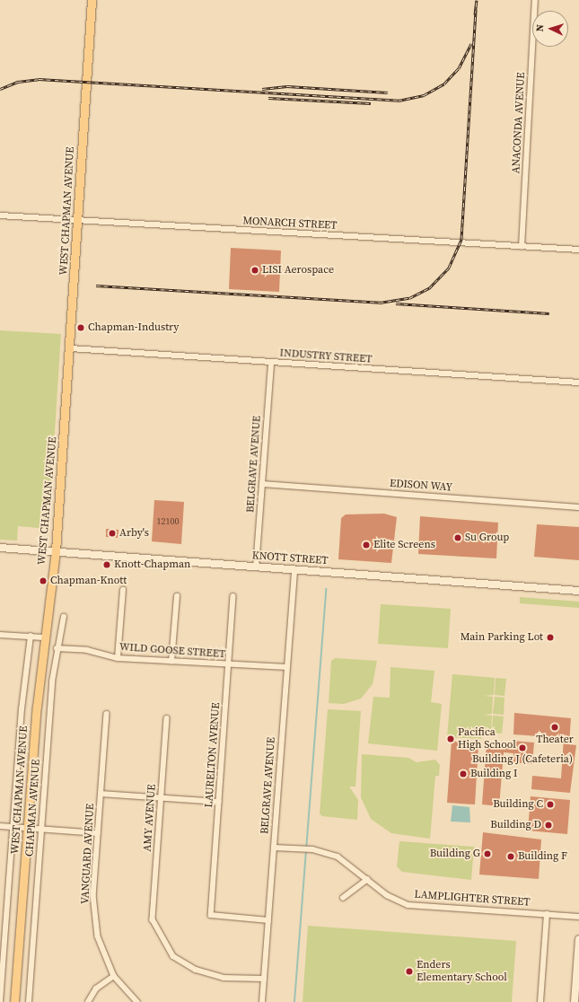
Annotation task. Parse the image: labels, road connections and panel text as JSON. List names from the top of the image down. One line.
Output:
{"streets":{"main road":["WEST CHAPMAN AVENUE","KNOTT STREET"],"street":["ANACONDA AVENUE","MONARCH STREET","INDUSTRY STREET","BELGRAVE AVENUE","EDISON WAY","WILD GOOSE STREET","LAURELTON AVENUE","CHAPMAN AVENUE","AMY AVENUE","VANGUARD AVENUE","LAMPLIGHTER STREET"]},"crossings":[["ANACONDA AVENUE","MONARCH STREET"],["WEST CHAPMAN AVENUE","MONARCH STREET"],["WEST CHAPMAN AVENUE","INDUSTRY STREET"],["WEST CHAPMAN AVENUE","KNOTT STREET"],["INDUSTRY STREET","BELGRAVE AVENUE"],["BELGRAVE AVENUE","EDISON WAY"],["BELGRAVE AVENUE","KNOTT STREET"],["BELGRAVE AVENUE","WILD GOOSE STREET"],["BELGRAVE AVENUE","LAURELTON AVENUE"],["BELGRAVE AVENUE","AMY AVENUE"],["BELGRAVE AVENUE","LAMPLIGHTER STREET"],["WILD GOOSE STREET","LAURELTON AVENUE"],["WILD GOOSE STREET","CHAPMAN AVENUE"]],"places":["LISI Aerospace","Chapman-Industry","Arby's","Su Group","Elite Screens","Knott-Chapman","Chapman-Knott","Main Parking Lot","Theater","Pacifica High School","Building J (Cafeteria)","Building I","Building C","Building D","Building G","Building F","Enders Elementary School"],"house_numbers":["12100"],"north":"left"}
